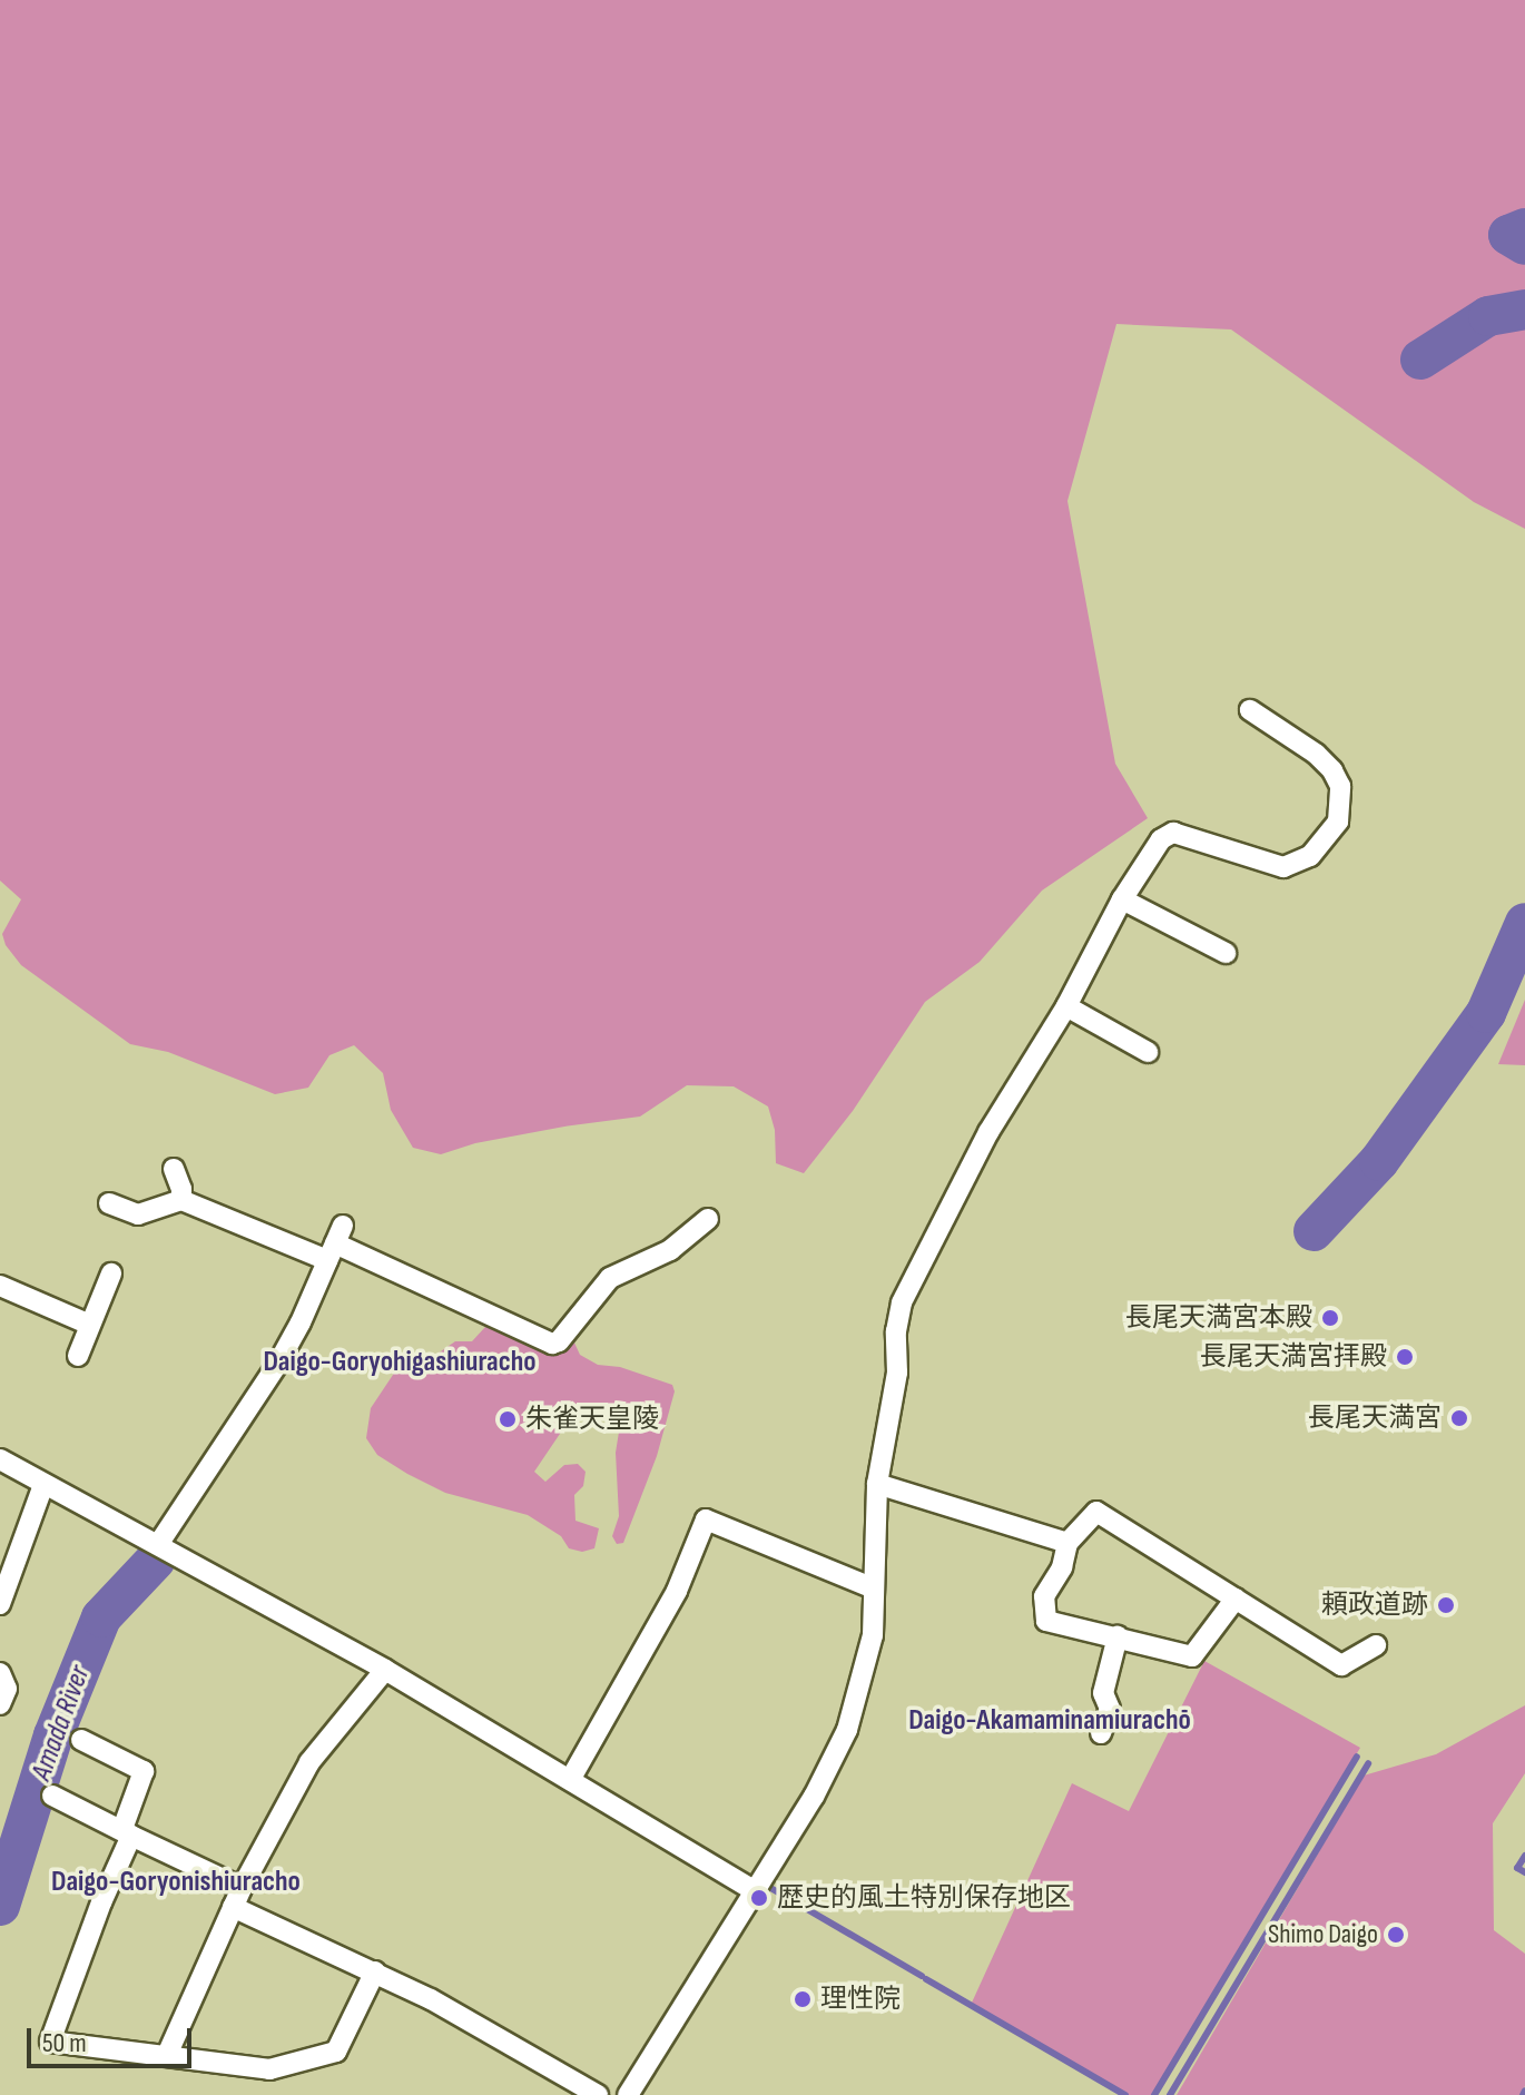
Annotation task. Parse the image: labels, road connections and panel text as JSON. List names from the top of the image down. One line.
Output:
{"districts":["Daigo-Goryohigashiuracho","Daigo-Akamaminamiurachō","Daigo-Goryonishiuracho"],"water":["Amada River"],"places":["長尾天満宮本殿","長尾天満宮拝殿","長尾天満宮","朱雀天皇陵","頼政道跡","歴史的風土特別保存地区","Shimo Daigo","理性院"],"scale_bar":"50 m"}
